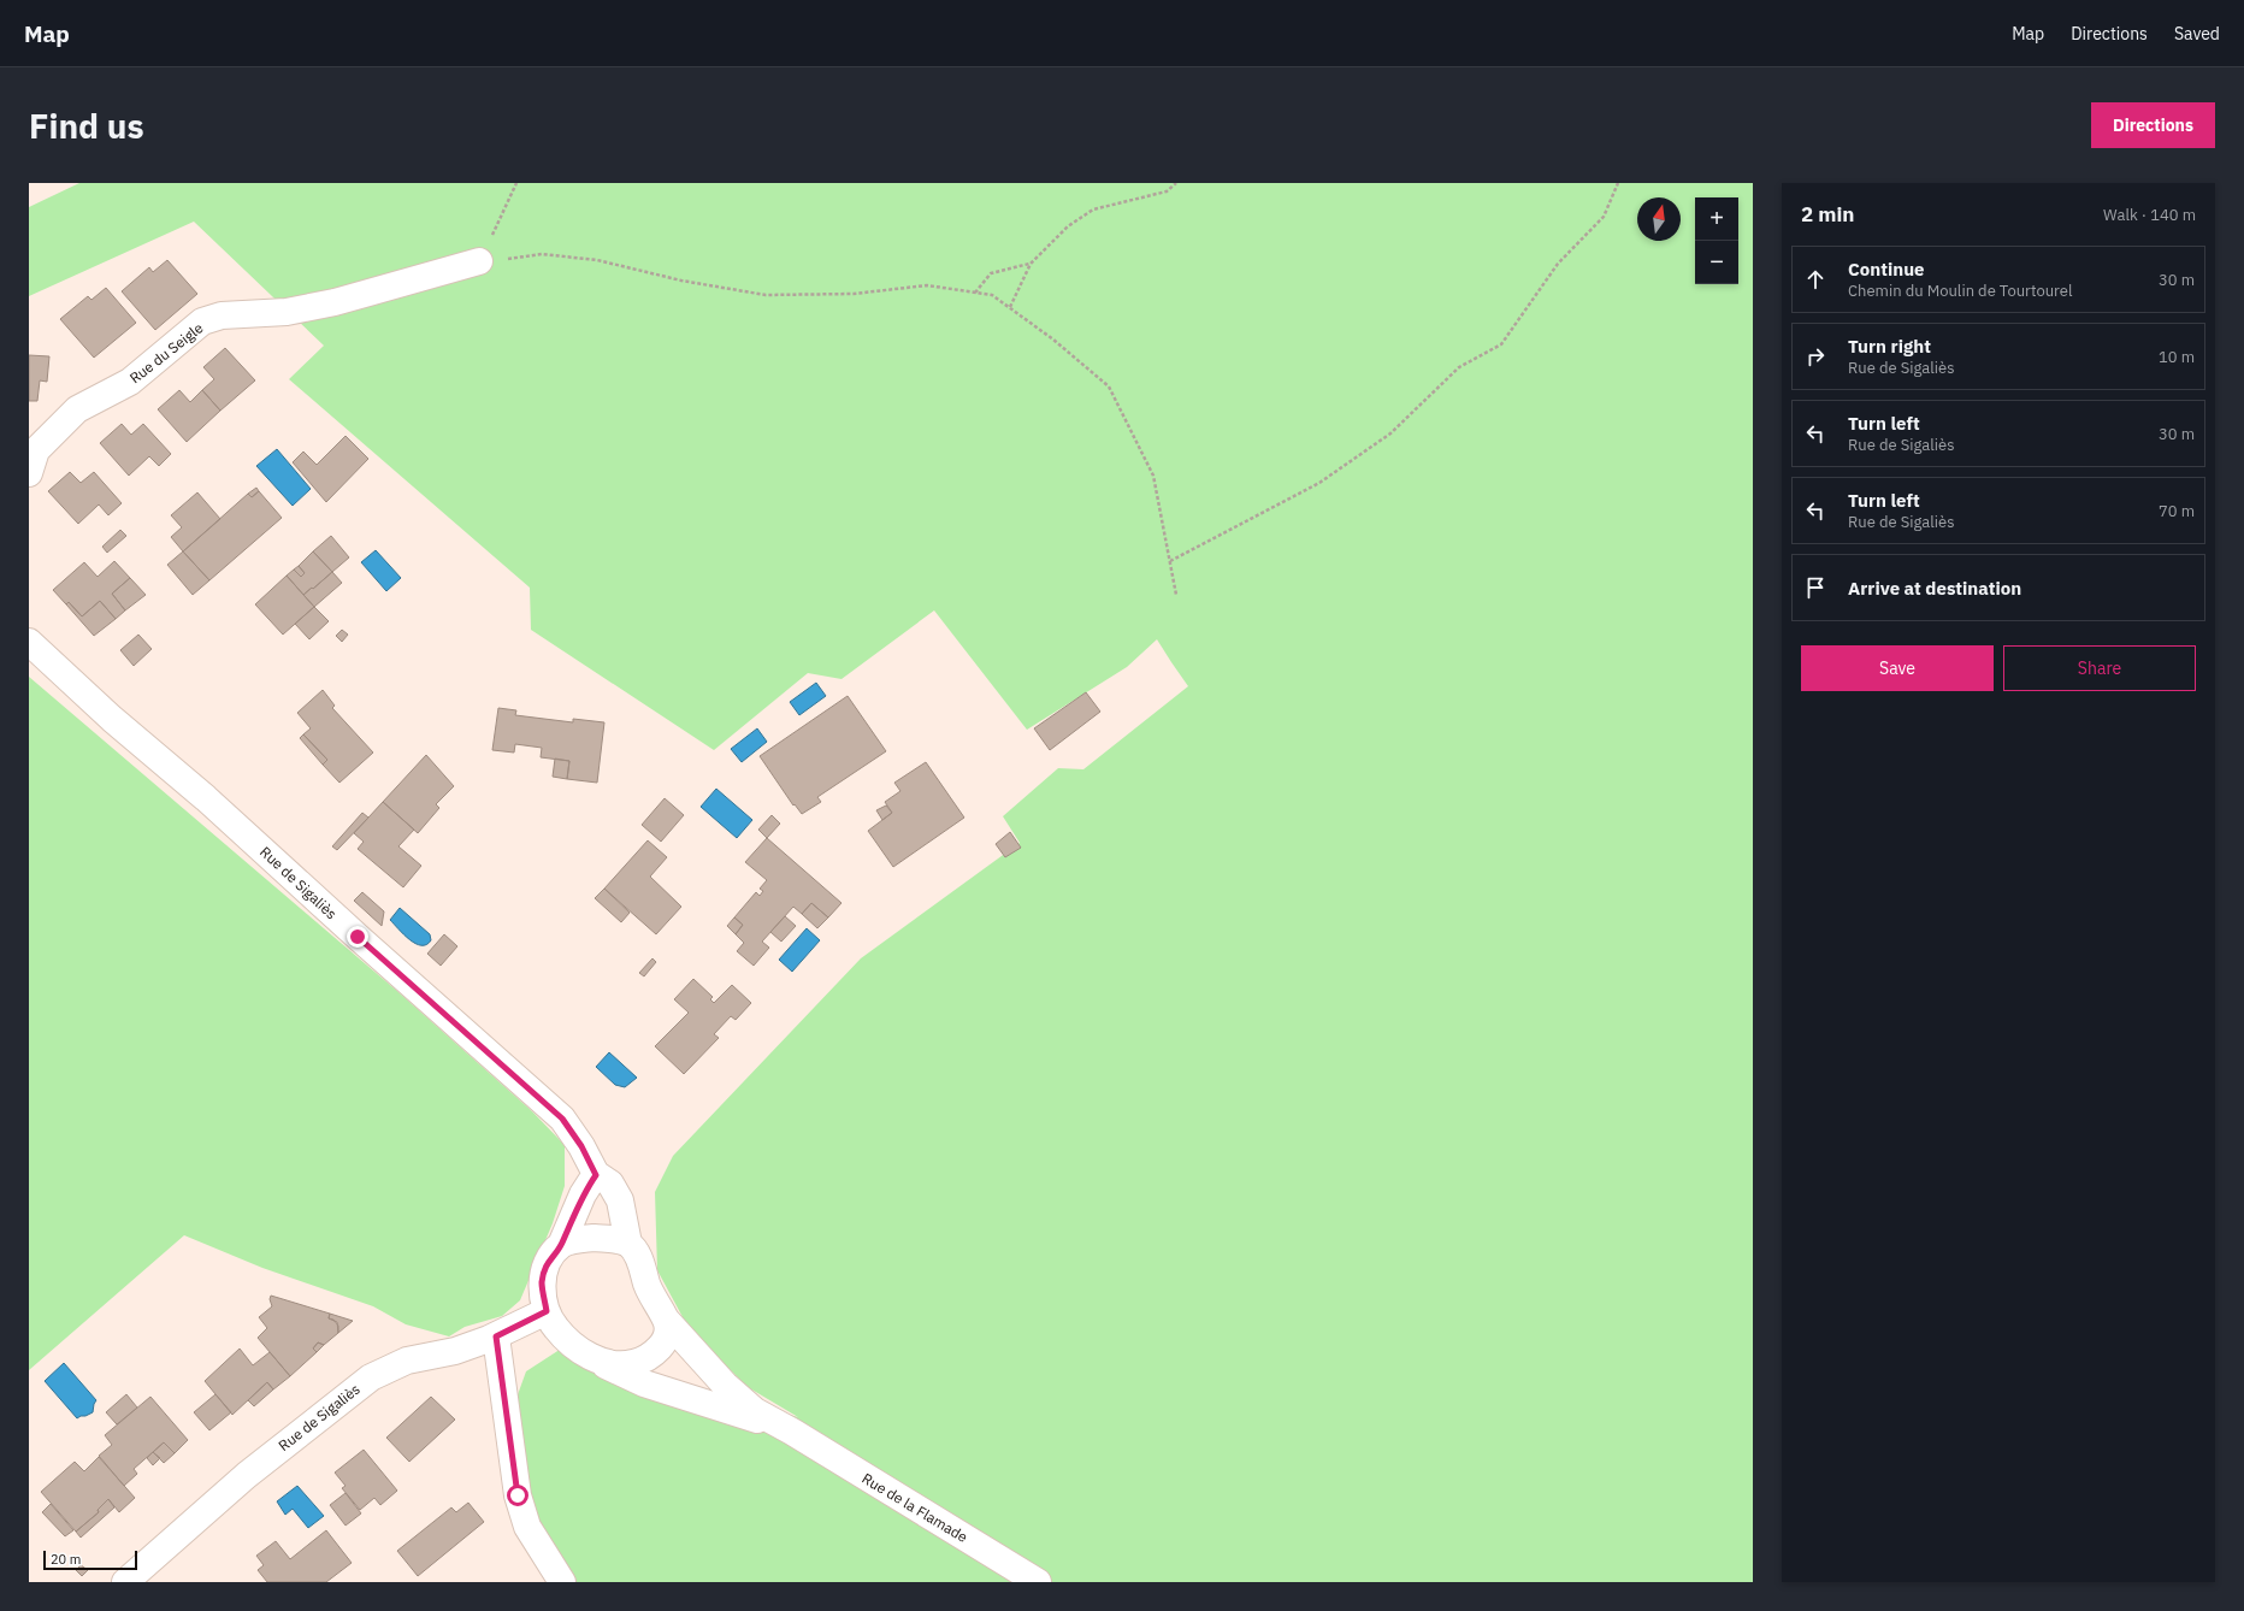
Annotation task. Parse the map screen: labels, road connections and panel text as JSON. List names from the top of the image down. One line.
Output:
{"streets":{"street":["Rue du Seigle","Rue de Sigaliès","Rue de la Flamade"]},"crossings":[["Rue de Sigaliès","Rue de la Flamade"]],"scale_bar":"20 m","north":"top","page":{"header":"Map","nav":["Map","Directions","Saved"],"buttons":["Directions",["Save","Share"]],"title":"Find us","heading":["2 min","Walk · 140 m"],"map_buttons":["+","−"],"list":[["Continue","Chemin du Moulin de Tourtourel","30 m"],["Turn right","Rue de Sigaliès","10 m"],["Turn left","Rue de Sigaliès","30 m"],["Turn left","Rue de Sigaliès","70 m"],"Arrive at destination"],"scale":"20 m"}}
